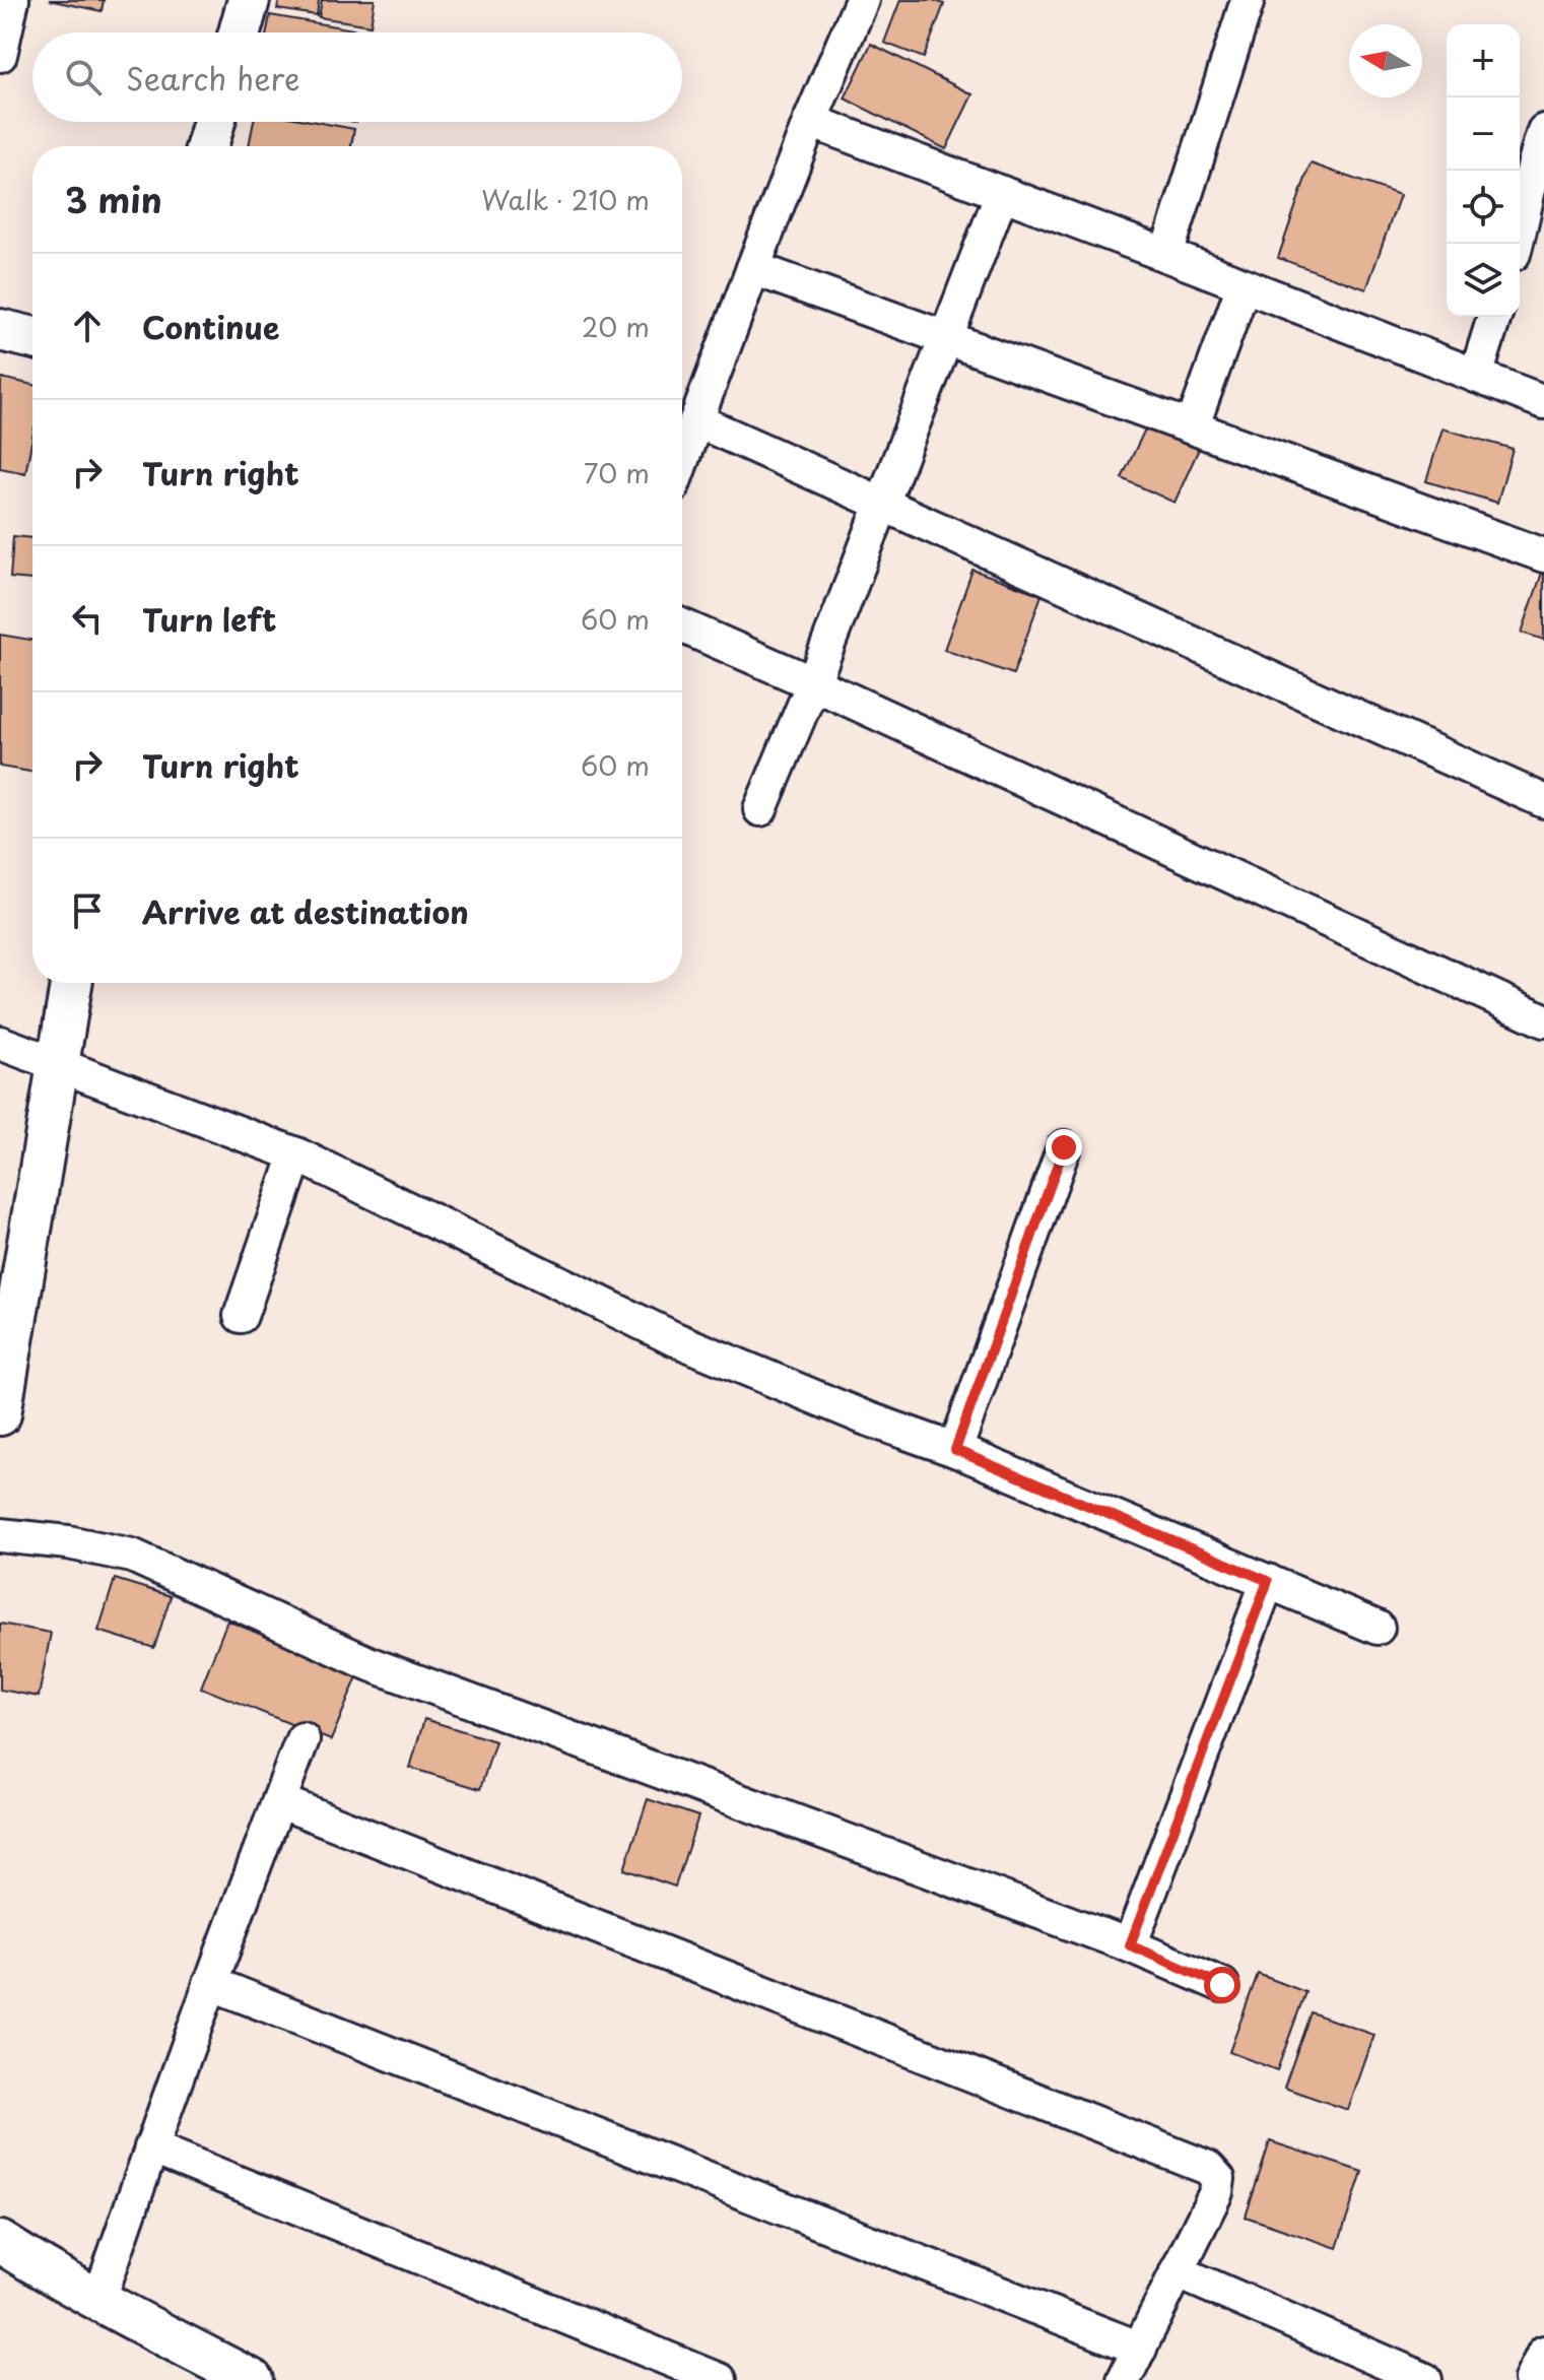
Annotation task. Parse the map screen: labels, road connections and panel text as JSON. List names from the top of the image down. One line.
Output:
{"north":"left","page":{"map_buttons":["+","−"],"search":"Search here","heading":["3 min","Walk · 210 m"],"list":[["Continue","20 m"],["Turn right","70 m"],["Turn left","60 m"],["Turn right","60 m"],"Arrive at destination"]}}
